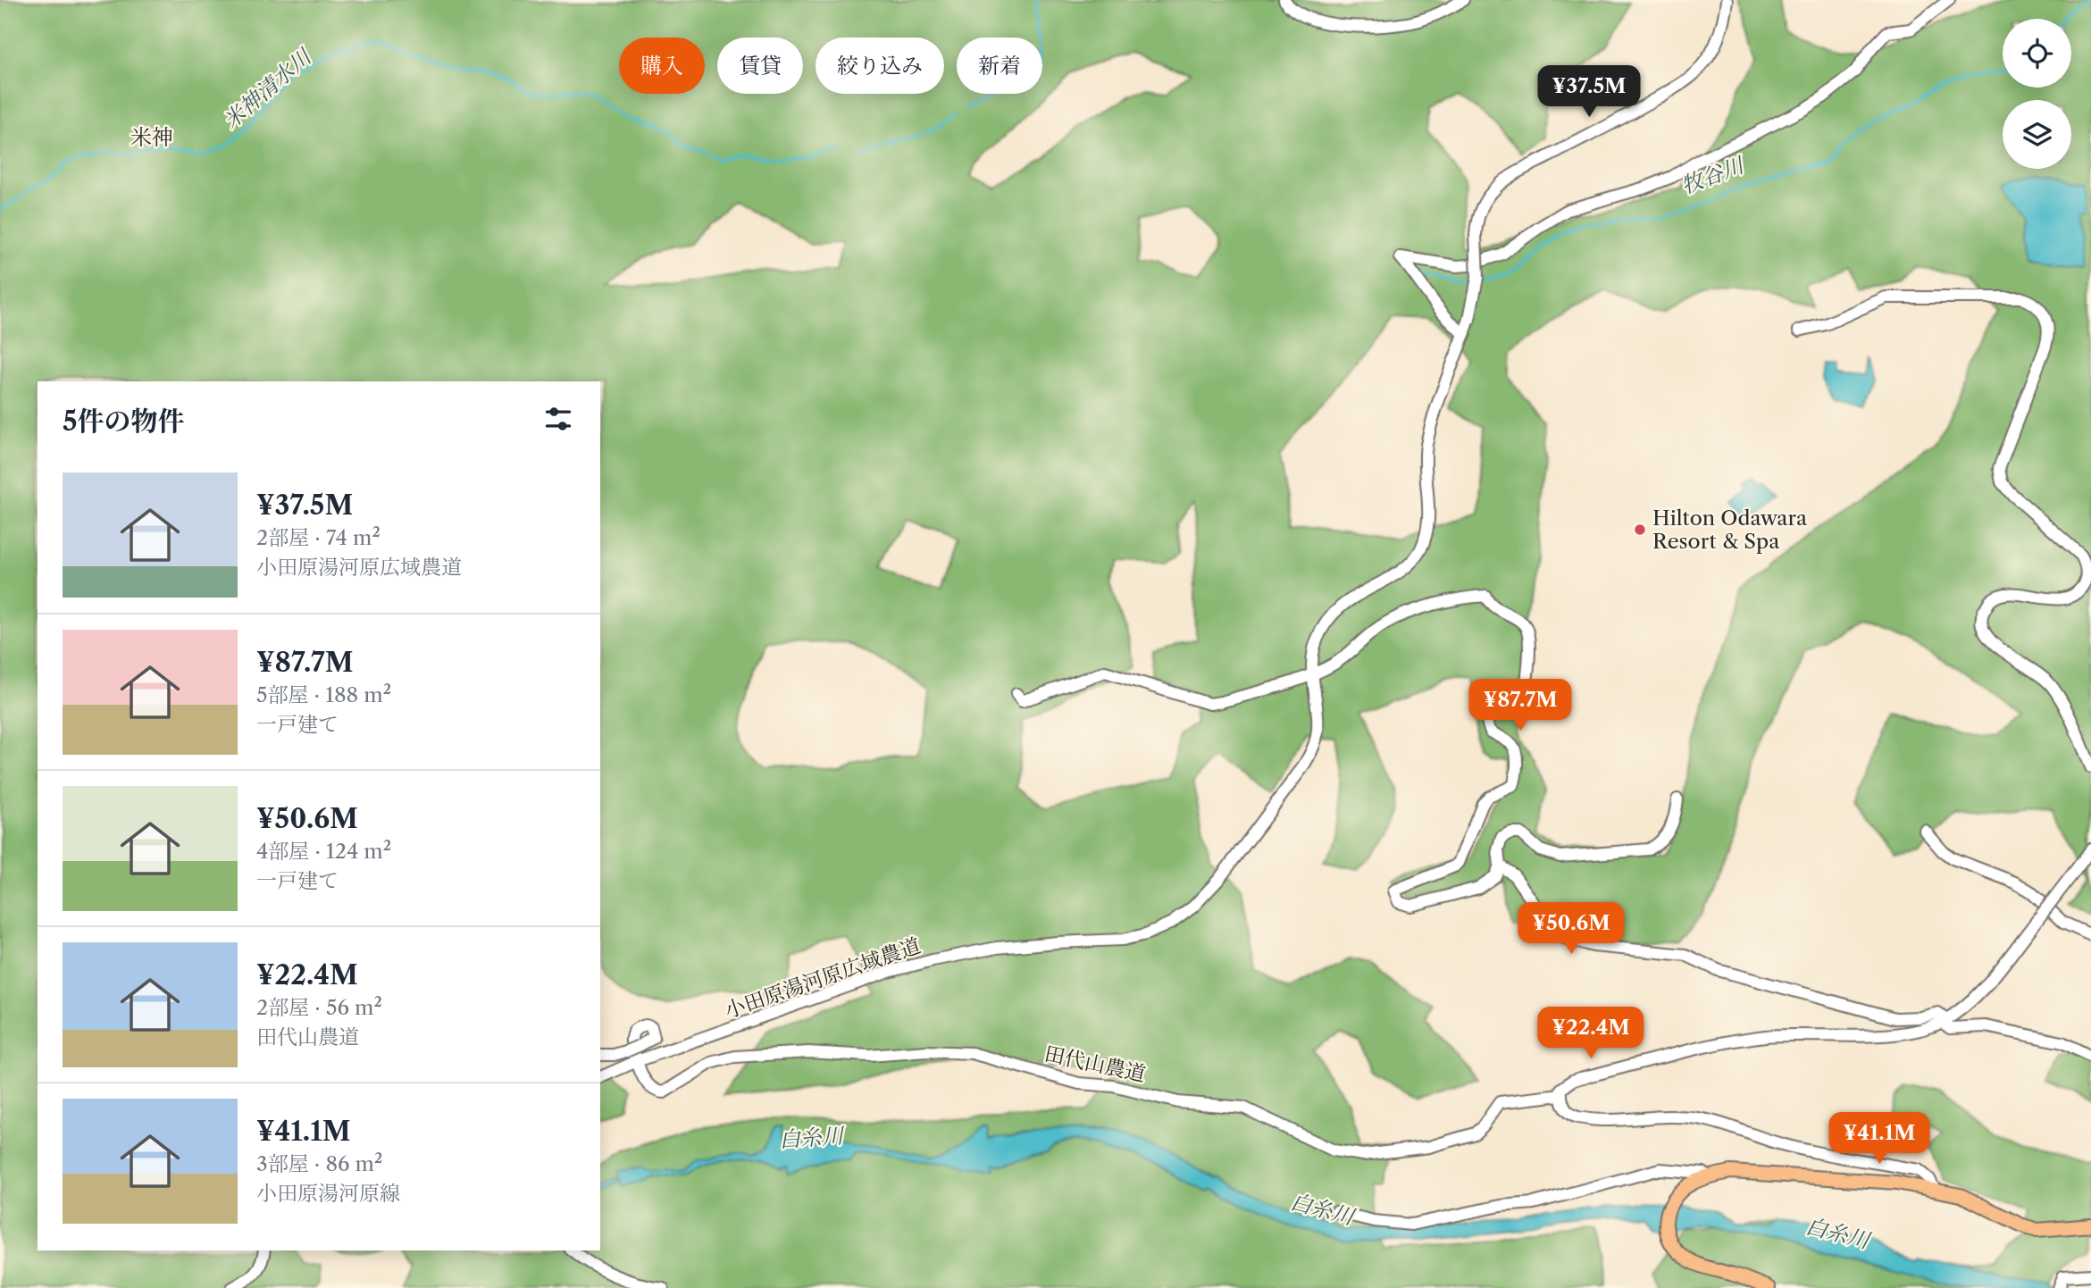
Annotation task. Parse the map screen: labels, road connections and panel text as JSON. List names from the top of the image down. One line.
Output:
{"streets":{"street":["小田原湯河原広域農道","田代山農道"]},"crossings":[["小田原湯河原広域農道","田代山農道"]],"districts":["米神"],"water":["米神清水川","牧谷川","白糸川"],"places":["Hilton Odawara Resort & Spa"],"page":{"chip":["購入","賃貸","絞り込み","新着"],"price":["¥37.5M","¥87.7M","¥50.6M","¥22.4M","¥41.1M"],"heading":"5件の物件","list":[{"name":"¥37.5M","note":"2部屋 · 74 m² · 小田原湯河原広域農道"},{"name":"¥87.7M","note":"5部屋 · 188 m² · 一戸建て"},{"name":"¥50.6M","note":"4部屋 · 124 m² · 一戸建て"},{"name":"¥22.4M","note":"2部屋 · 56 m² · 田代山農道"},{"name":"¥41.1M","note":"3部屋 · 86 m² · 小田原湯河原線"}]}}
